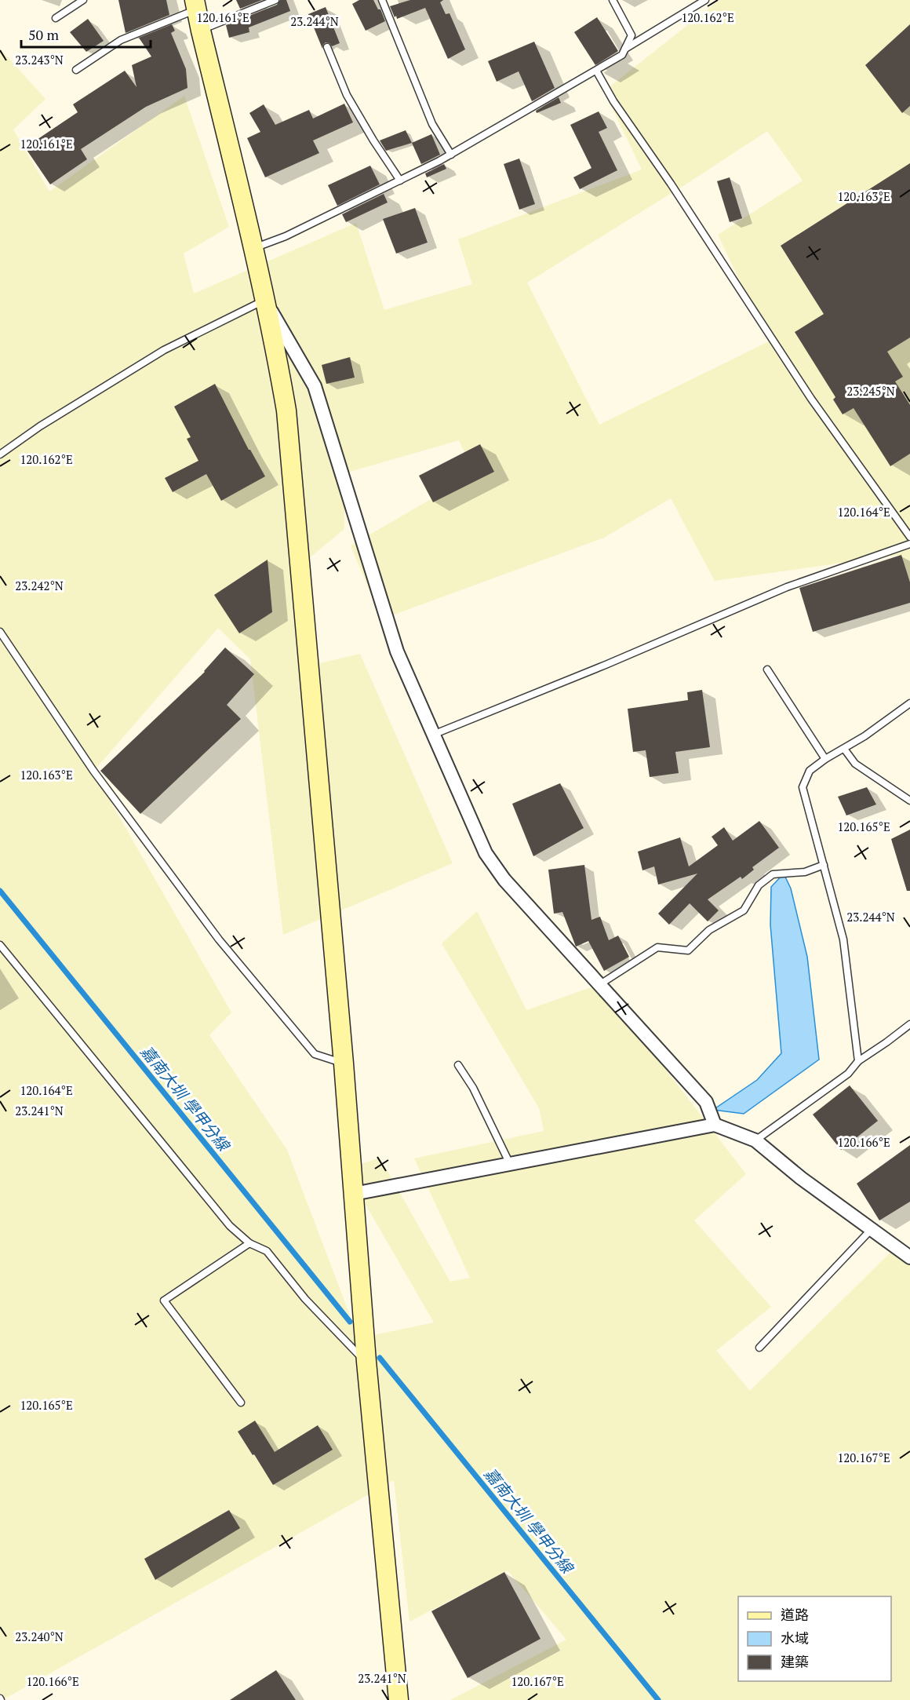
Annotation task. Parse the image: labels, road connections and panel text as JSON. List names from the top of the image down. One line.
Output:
{"water":["嘉南大圳 學甲分線"],"legend":["道路","水域","建築"],"scale_bar":"50 m","coordinates":["120.161°E","120.162°E","23.244°N","23.243°N","120.163°E","23.245°N","120.164°E","23.242°N","120.165°E","23.241°N","120.166°E","120.167°E","23.240°N"]}
